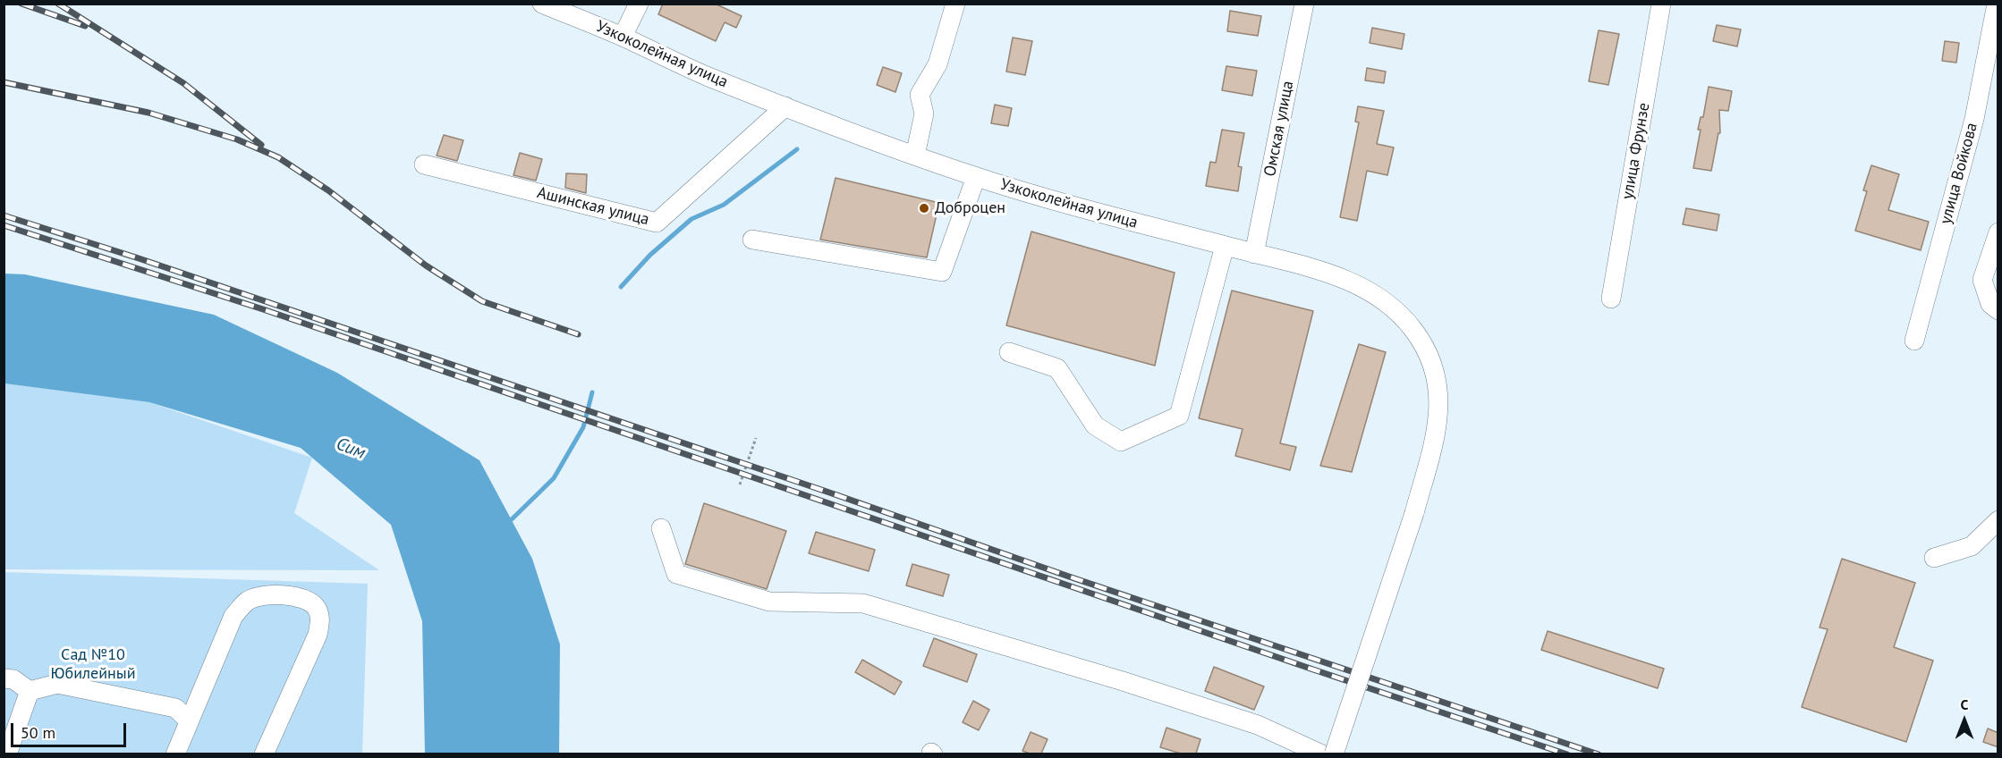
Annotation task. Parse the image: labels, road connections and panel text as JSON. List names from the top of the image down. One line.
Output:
{"streets":{"street":["Узкоколейная улица","Омская улица","улица Фрунзе","улица Войкова","Ашинская улица"]},"crossings":[["Узкоколейная улица","Омская улица"],["Узкоколейная улица","Ашинская улица"]],"water":["Сим"],"parks":["Сад №10 Юбилейный"],"places":["Доброцен"],"scale_bar":"50 m","north":"top"}
